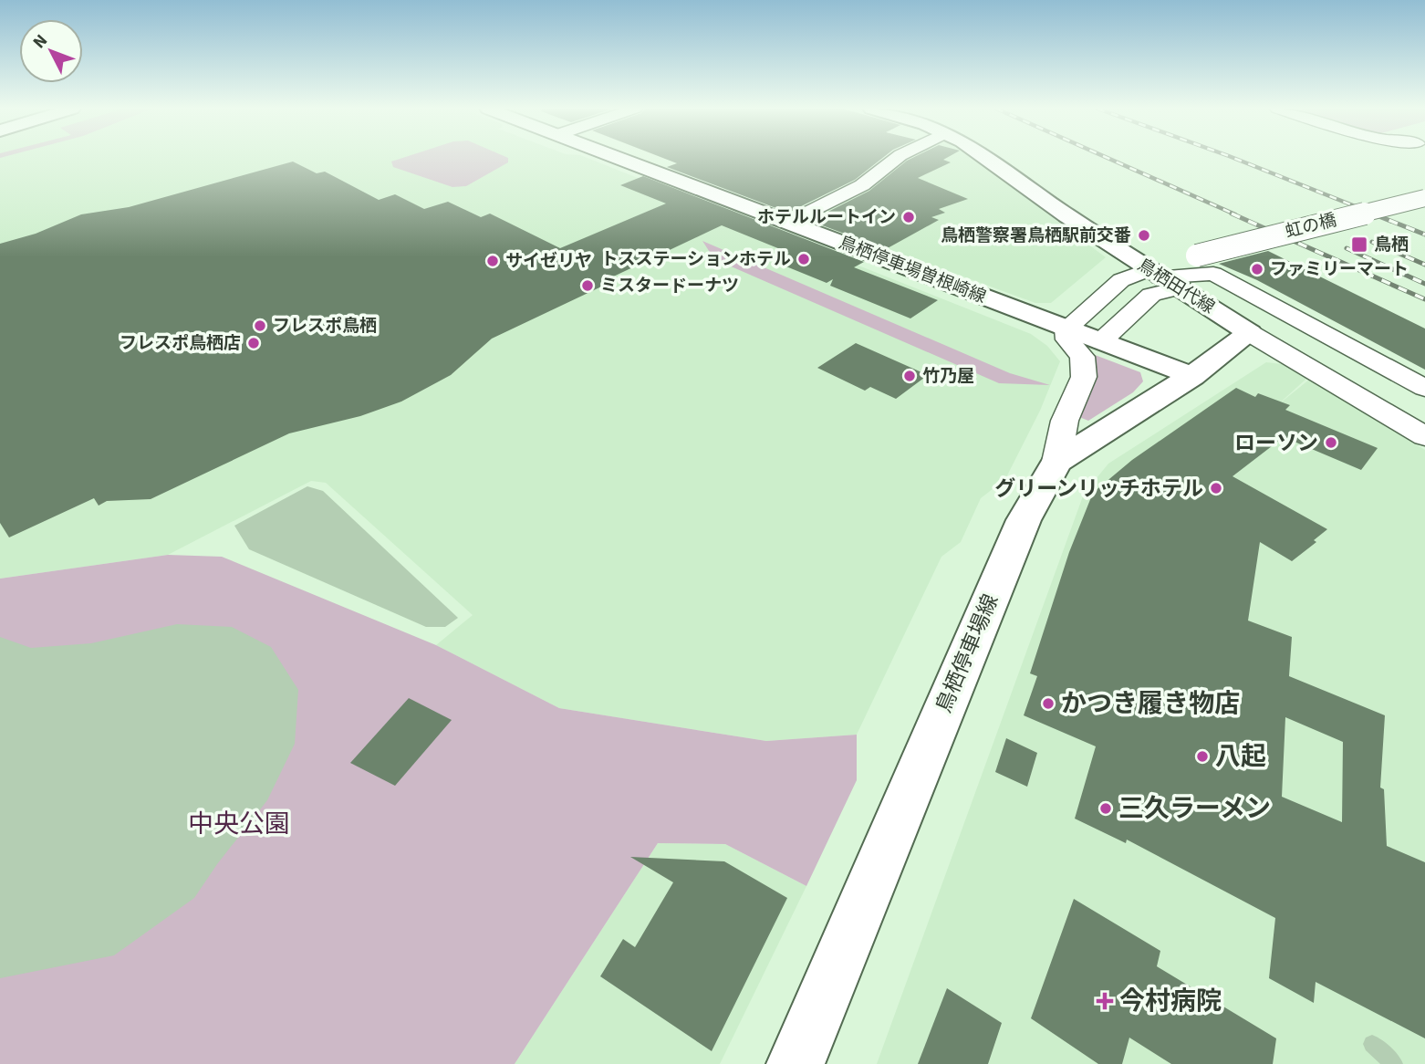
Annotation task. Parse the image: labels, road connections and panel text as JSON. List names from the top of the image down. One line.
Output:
{"streets":{"main road":["鳥栖停車場曽根崎線","鳥栖田代線","鳥栖停車場線"],"street":["虹の橋"]},"crossings":[["鳥栖停車場曽根崎線","鳥栖停車場線"],["鳥栖田代線","鳥栖停車場線"]],"parks":["中央公園"],"places":{"other":["ホテルルートイン","鳥栖警察署鳥栖駅前交番","トスステーションホテル","サイゼリヤ","ファミリーマート","ミスタードーナツ","フレスポ鳥栖","フレスポ鳥栖店","竹乃屋","ローソン","グリーンリッチホテル","かつき履き物店","八起","三久ラーメン"],"transit":["鳥栖"],"health":["今村病院"]},"north":"top left"}
